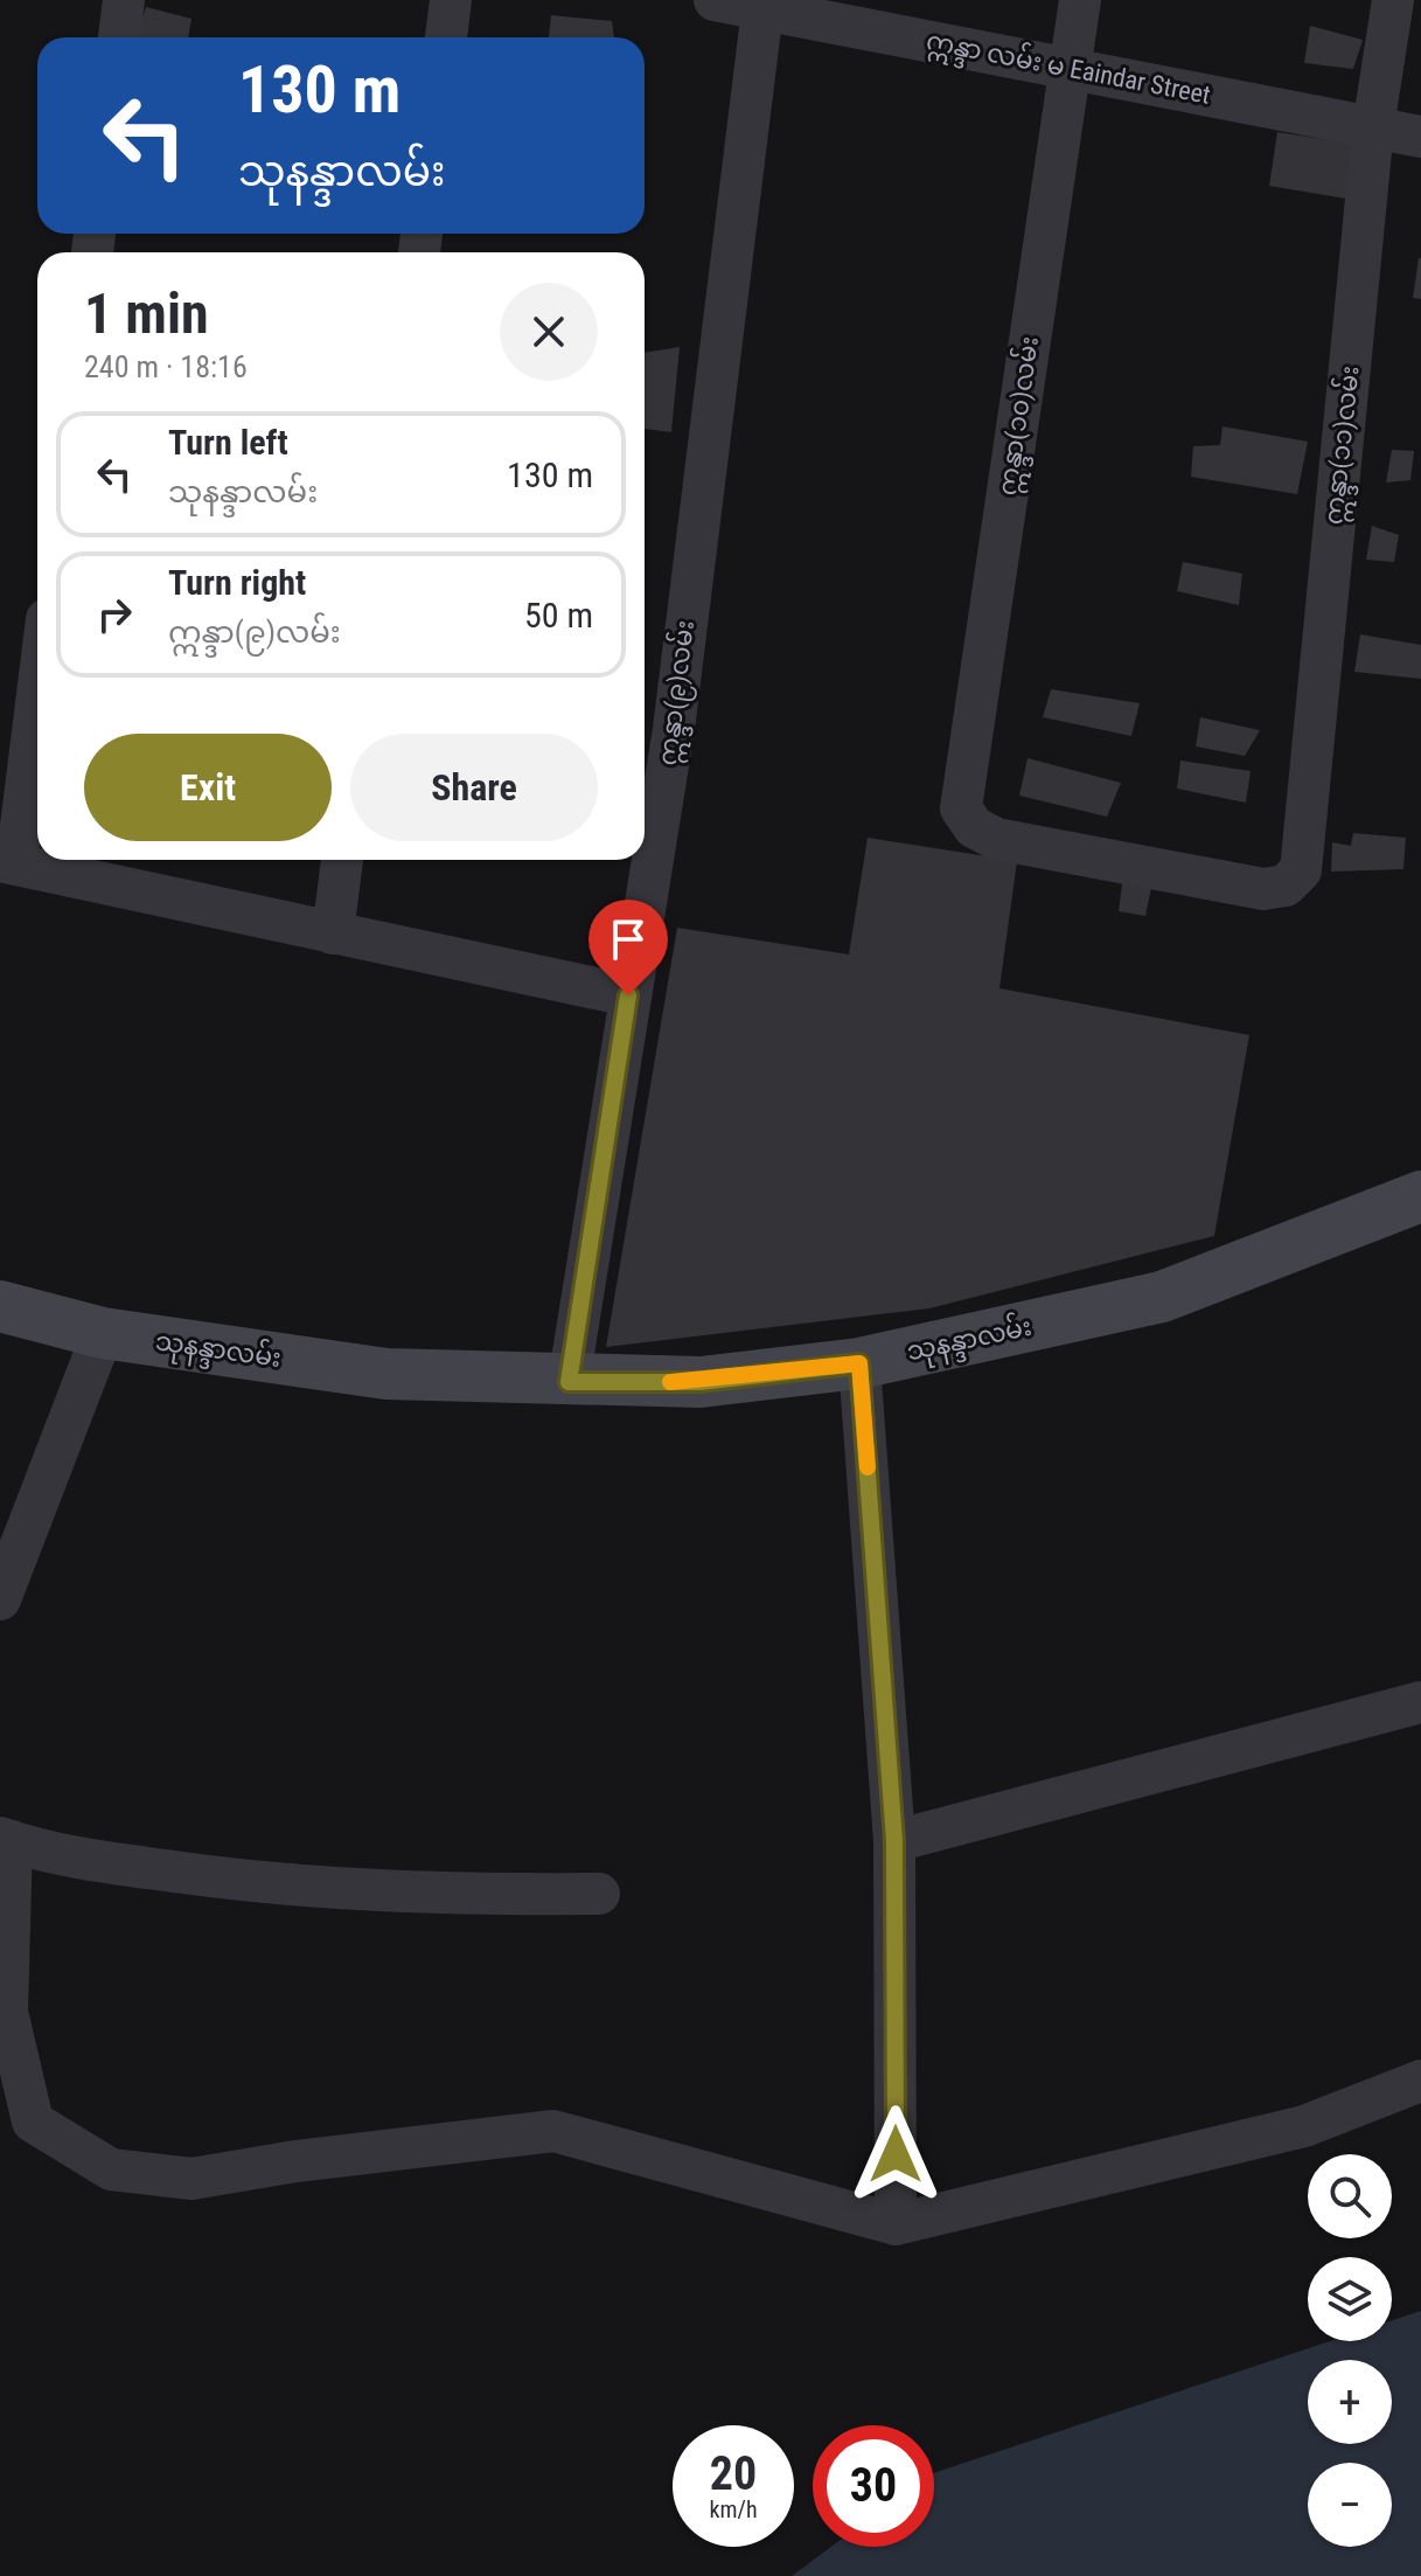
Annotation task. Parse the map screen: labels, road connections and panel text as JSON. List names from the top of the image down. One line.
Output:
{"streets":{"main road":["သုနန္ဒာလမ်း"],"street":["ဣန္ဒာ လမ်း မ Eaindar Street","ဣန္ဒာ(၁၀)လမ်း","ဣန္ဒာ(၁၁)လမ်း","ဣန္ဒာ(၉)လမ်း"]},"crossings":[["ဣန္ဒာ လမ်း မ Eaindar Street","ဣန္ဒာ(၁၀)လမ်း"],["ဣန္ဒာ လမ်း မ Eaindar Street","ဣန္ဒာ(၁၁)လမ်း"],["ဣန္ဒာ လမ်း မ Eaindar Street","ဣန္ဒာ(၉)လမ်း"],["ဣန္ဒာ(၁၀)လမ်း","ဣန္ဒာ(၁၁)လမ်း"],["ဣန္ဒာ(၉)လမ်း","သုနန္ဒာလမ်း"]],"page":{"turn":["130 m","သုနန္ဒာလမ်း"],"heading":["1 min","240 m · 18:16"],"list":[{"name":"Turn left","note":"သုနန္ဒာလမ်း","value":"130 m"},{"name":"Turn right","note":"ဣန္ဒာ(၉)လမ်း","value":"50 m"}],"buttons":["Exit","Share"],"map_buttons":["+","−"],"speed":"20 km/h","limit":"30"}}
